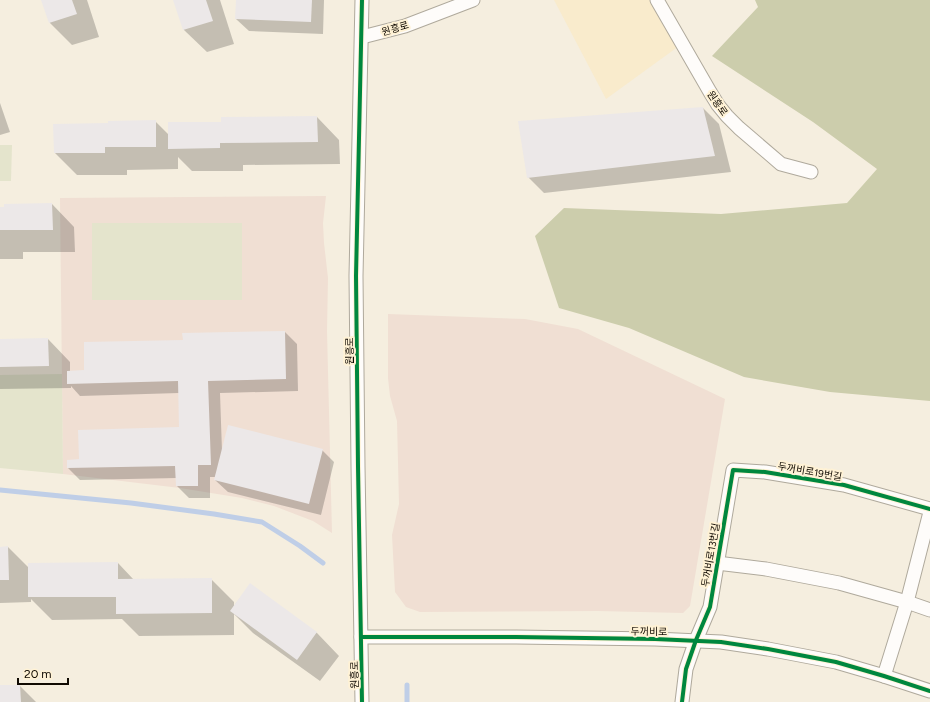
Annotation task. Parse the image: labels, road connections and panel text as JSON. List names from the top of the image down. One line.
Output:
{"streets":{"street":["원흥로","두꺼비로19번길","두꺼비로13번길","두꺼비로"]},"crossings":[["원흥로","두꺼비로"],["두꺼비로19번길","두꺼비로13번길"],["두꺼비로13번길","두꺼비로"]],"scale_bar":"20 m"}
